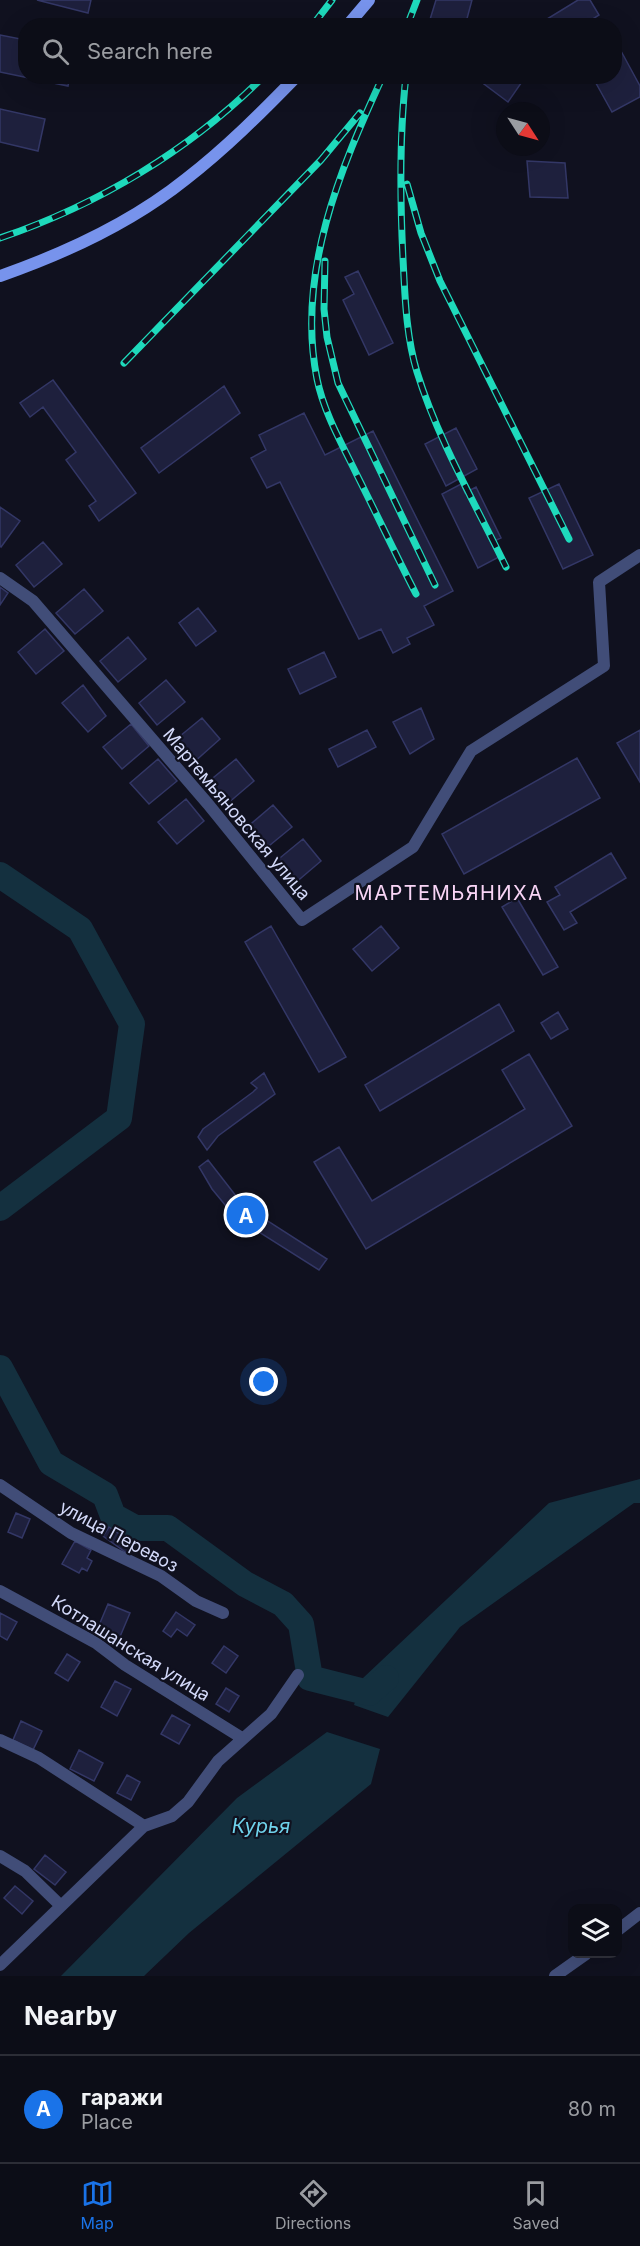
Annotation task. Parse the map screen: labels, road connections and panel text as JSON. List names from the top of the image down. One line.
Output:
{"streets":{"street":["Мартемьяновская улица","улица Перевоз","Котлашанская улица"]},"districts":["МАРТЕМЬЯНИХА"],"water":["Курья"],"north":"bottom right","page":{"search":"Search here","pins":"A","heading":"Nearby","list":[{"mark":"A","name":"гаражи","note":"Place","value":"80 m"}],"nav":["Map","Directions","Saved"]}}
